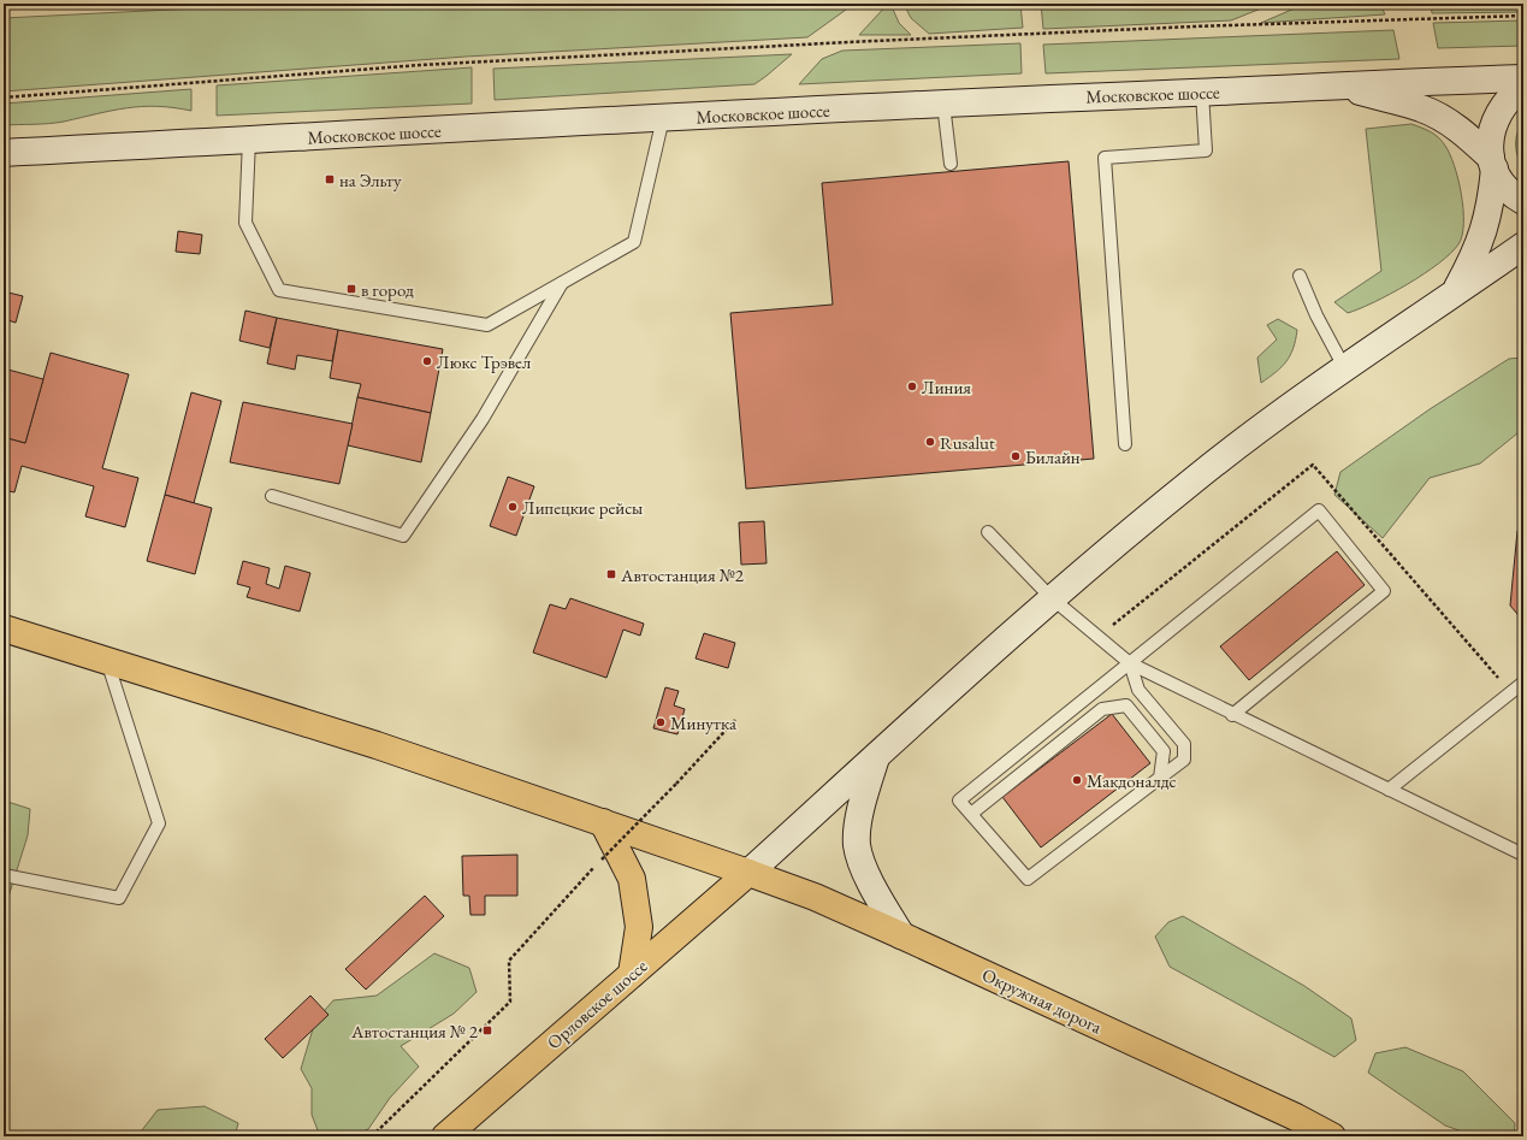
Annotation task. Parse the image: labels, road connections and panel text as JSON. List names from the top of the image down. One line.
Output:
{"streets":{"main road":["Окружная дорога","Орловское шоссе"],"street":["Московское шоссе"]},"crossings":[["Окружная дорога","Орловское шоссе"]],"places":{"transit":["на Эльту","в город","Автостанция №2","Автостанция № 2"],"other":["Люкс Трэвел","Линия","Rusalut","Билайн","Липецкие рейсы","Минутка","Макдоналдс"]}}
